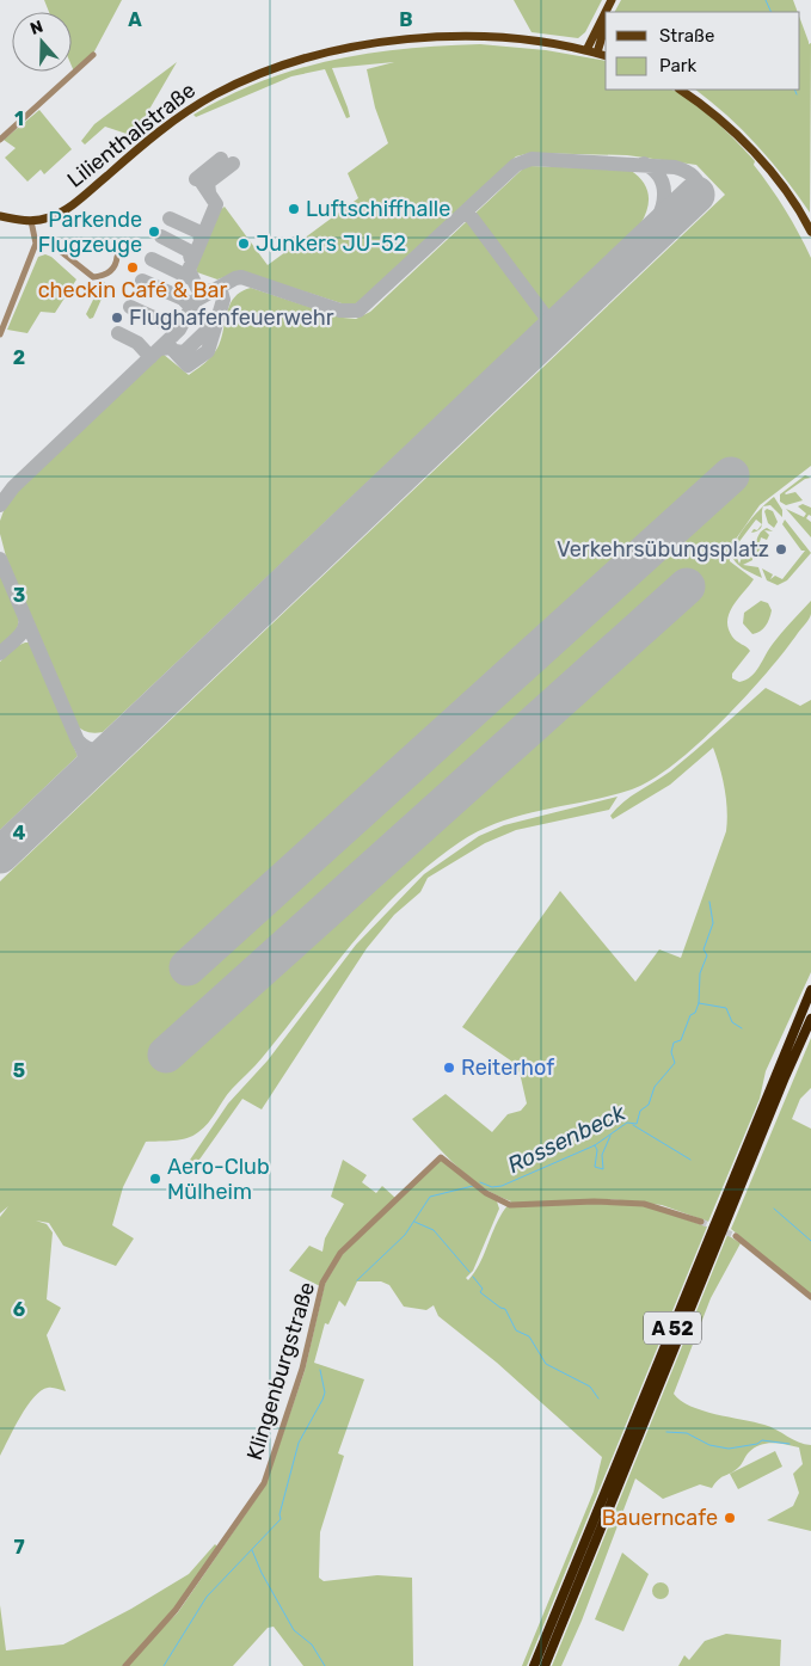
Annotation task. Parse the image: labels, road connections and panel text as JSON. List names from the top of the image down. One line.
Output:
{"streets":{"highway":["A 52"],"main road":["Lilienthalstraße"],"street":["Klingenburgstraße"]},"water":["Rossenbeck"],"places":["Luftschiffhalle","Parkende Flugzeuge","Junkers JU-52","checkin Café & Bar","Flughafenfeuerwehr","Verkehrsübungsplatz","Reiterhof","Aero-Club Mülheim","Bauerncafe"],"legend":["Straße","Park"],"north":"top","grid":{"columns":["A","B"],"rows":["1","2","3","4","5","6","7"]}}
